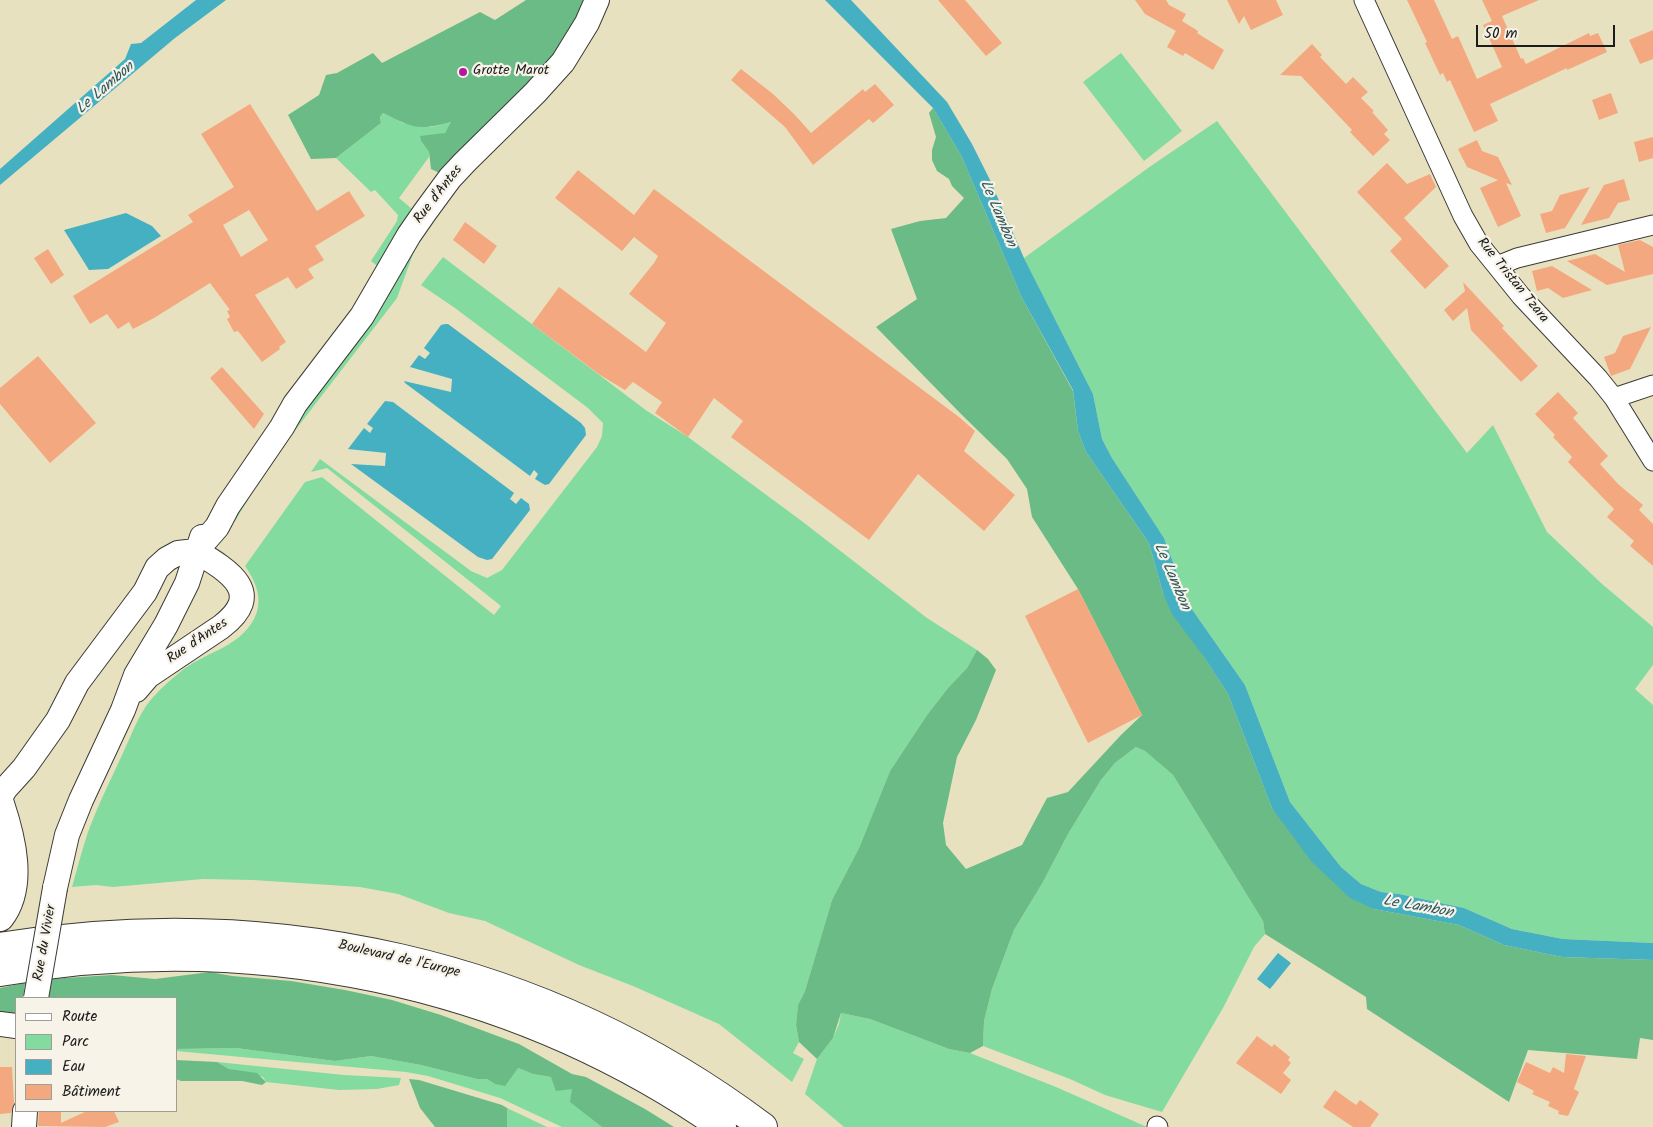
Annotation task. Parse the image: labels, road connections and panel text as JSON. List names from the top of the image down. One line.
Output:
{"streets":{"highway":["Boulevard de l'Europe"],"street":["Rue d'Antes","Rue Tristan Tzara","Rue du Vivier"]},"crossings":[["Rue d'Antes","Rue du Vivier"]],"water":["Le Lambon"],"places":["Grotte Marot"],"legend":["Route","Parc","Eau","Bâtiment"],"scale_bar":"50 m"}
